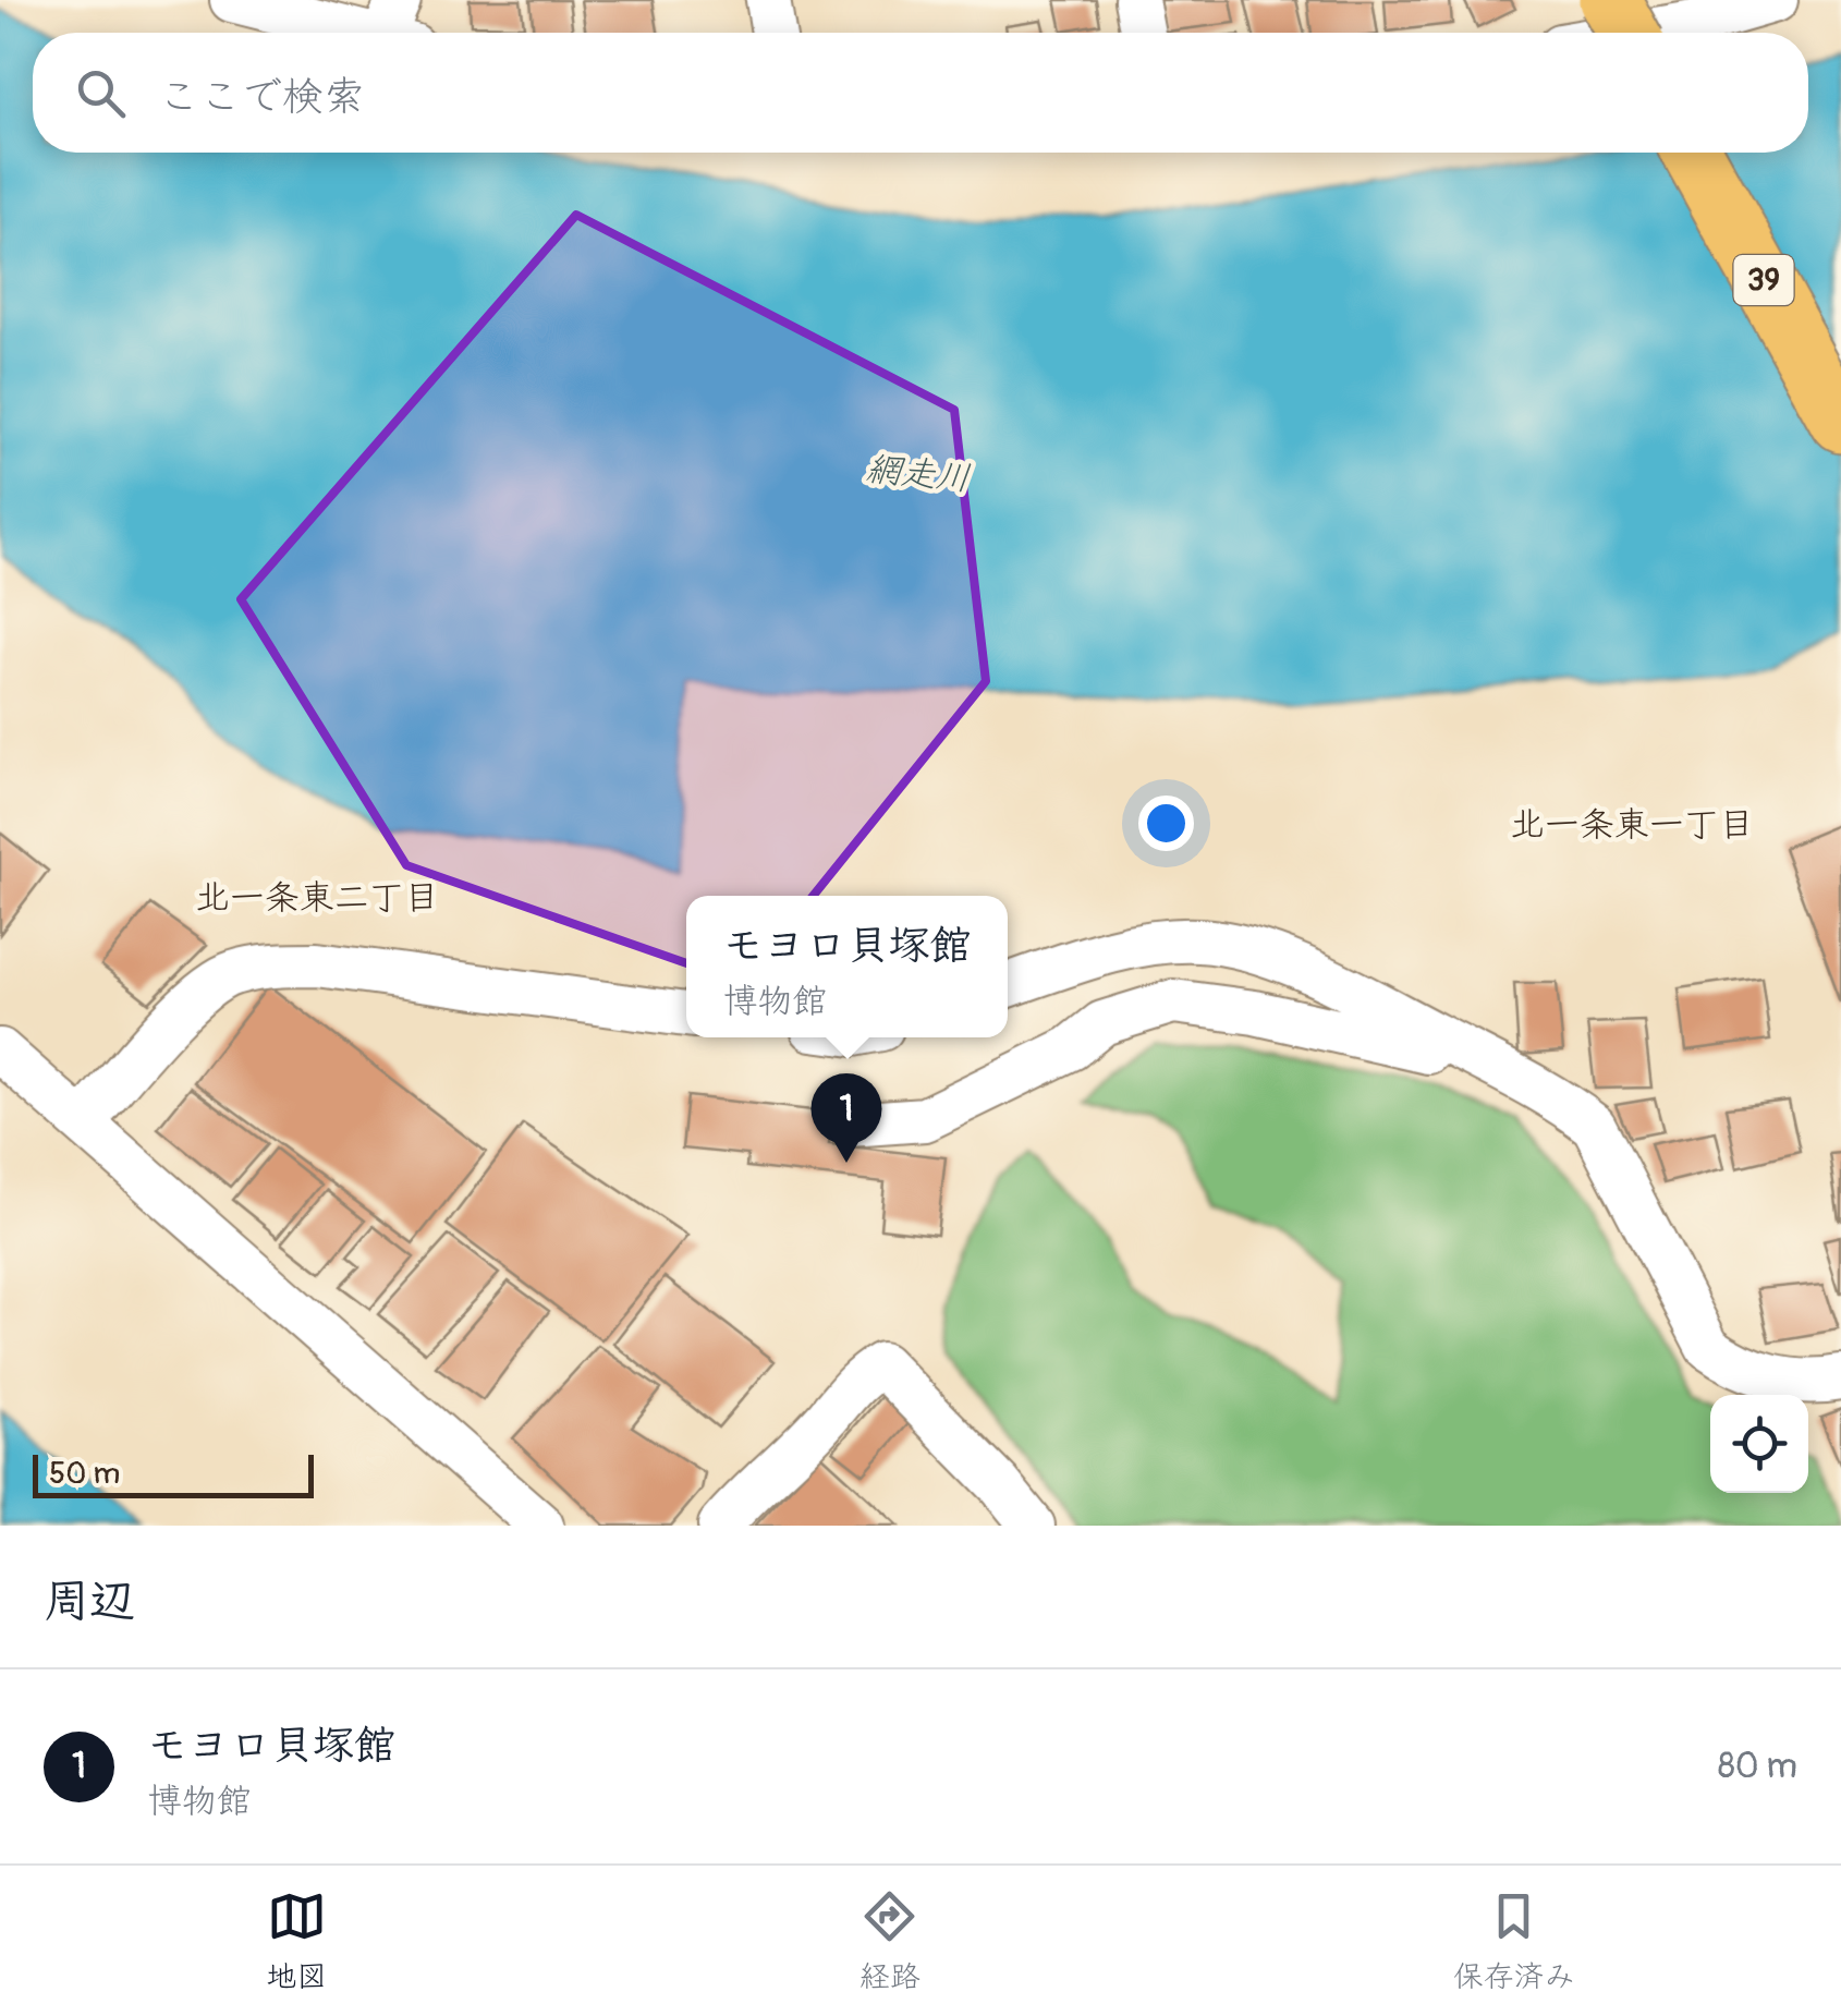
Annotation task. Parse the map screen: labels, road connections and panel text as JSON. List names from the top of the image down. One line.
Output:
{"streets":{"highway":["39"]},"districts":["北一条東一丁目","北一条東二丁目"],"water":["網走川"],"scale_bar":"50 m","page":{"search":"ここで検索","popup":["モヨロ貝塚館","博物館"],"pins":"1","scale":"50 m","heading":"周辺","list":[{"mark":"1","name":"モヨロ貝塚館","note":"博物館","value":"80 m"}],"nav":["地図","経路","保存済み"]}}
